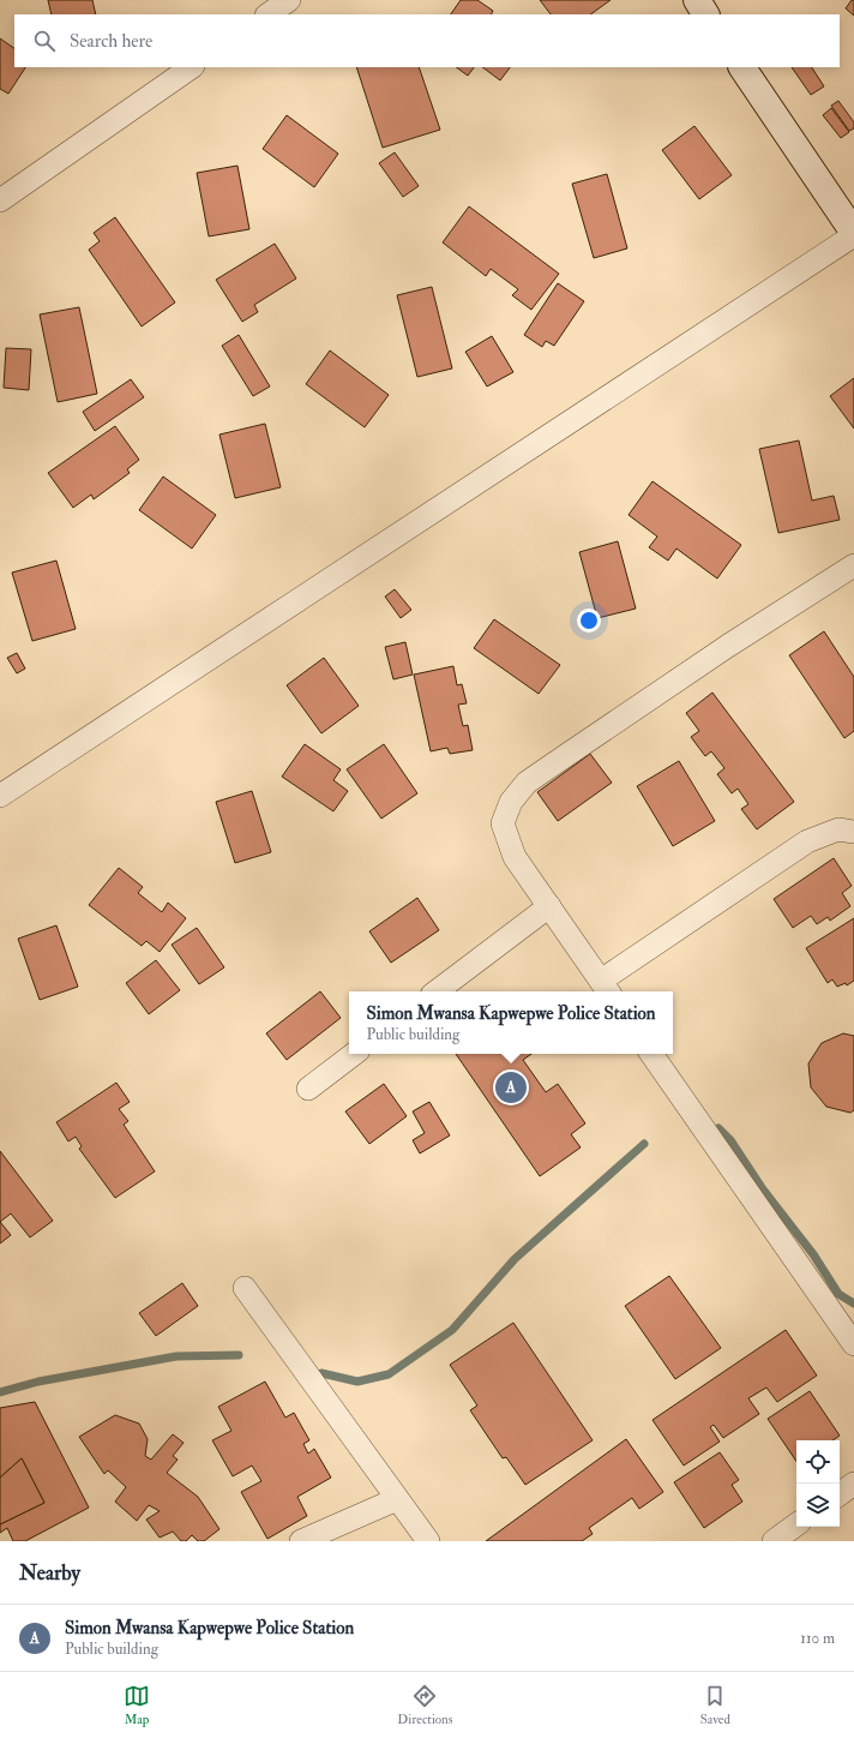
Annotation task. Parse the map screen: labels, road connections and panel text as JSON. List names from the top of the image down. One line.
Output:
{"page":{"search":"Search here","popup":["Simon Mwansa Kapwepwe Police Station","Public building"],"pins":"A","heading":"Nearby","list":[{"mark":"A","name":"Simon Mwansa Kapwepwe Police Station","note":"Public building","value":"110 m"}],"nav":["Map","Directions","Saved"]}}
